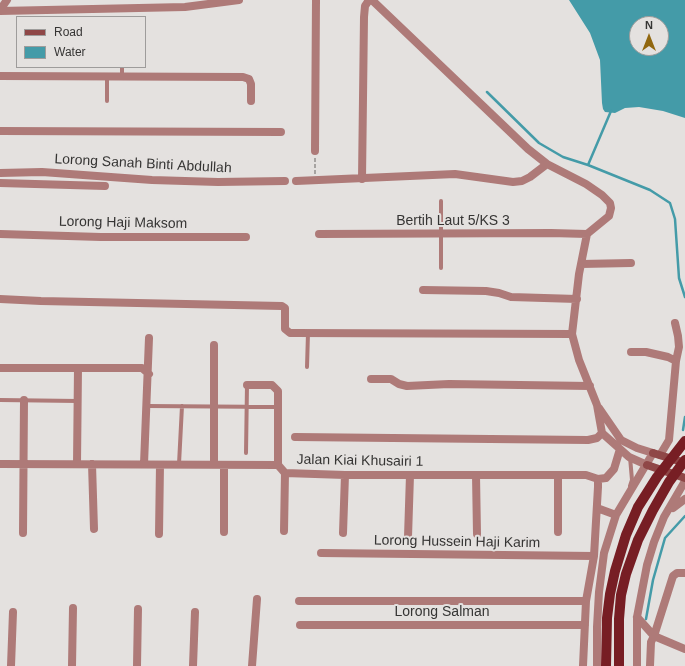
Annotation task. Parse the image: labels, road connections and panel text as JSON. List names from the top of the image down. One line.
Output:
{"streets":{"street":["Lorong Sanah Binti Abdullah","Bertih Laut 5/KS 3","Lorong Haji Maksom","Jalan Kiai Khusairi 1","Lorong Hussein Haji Karim","Lorong Salman"]},"legend":["Road","Water"],"north":"top"}
